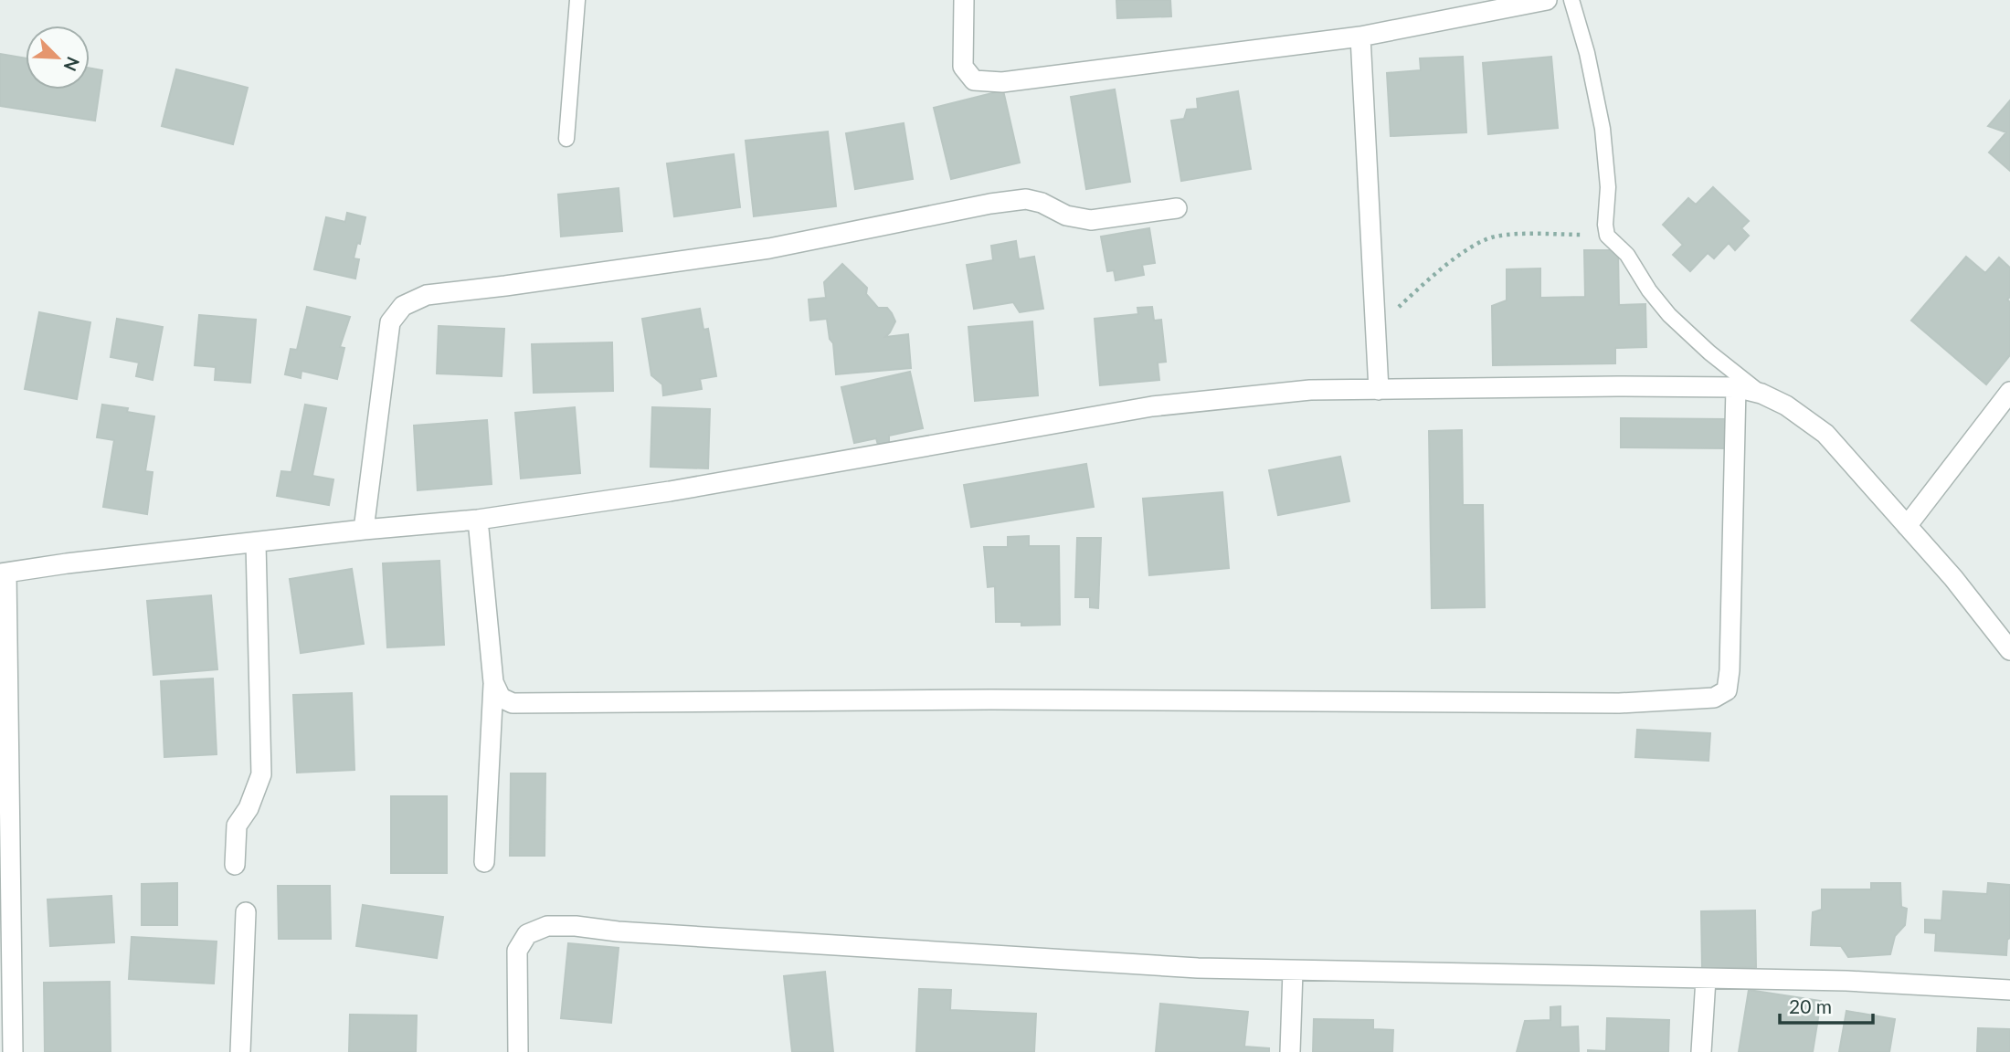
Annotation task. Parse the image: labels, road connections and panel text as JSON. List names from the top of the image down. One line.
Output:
{"scale_bar":"20 m","north":"bottom right"}
